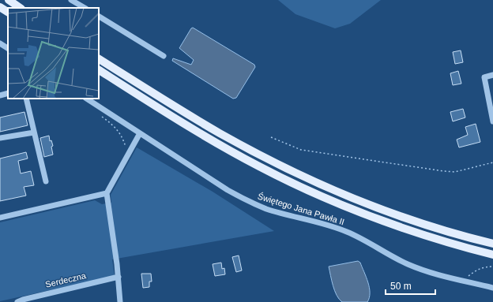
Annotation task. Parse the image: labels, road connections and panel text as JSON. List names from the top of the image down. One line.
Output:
{"streets":{"street":["Świętego Jana Pawła II","Serdeczna"]},"scale_bar":"50 m"}
